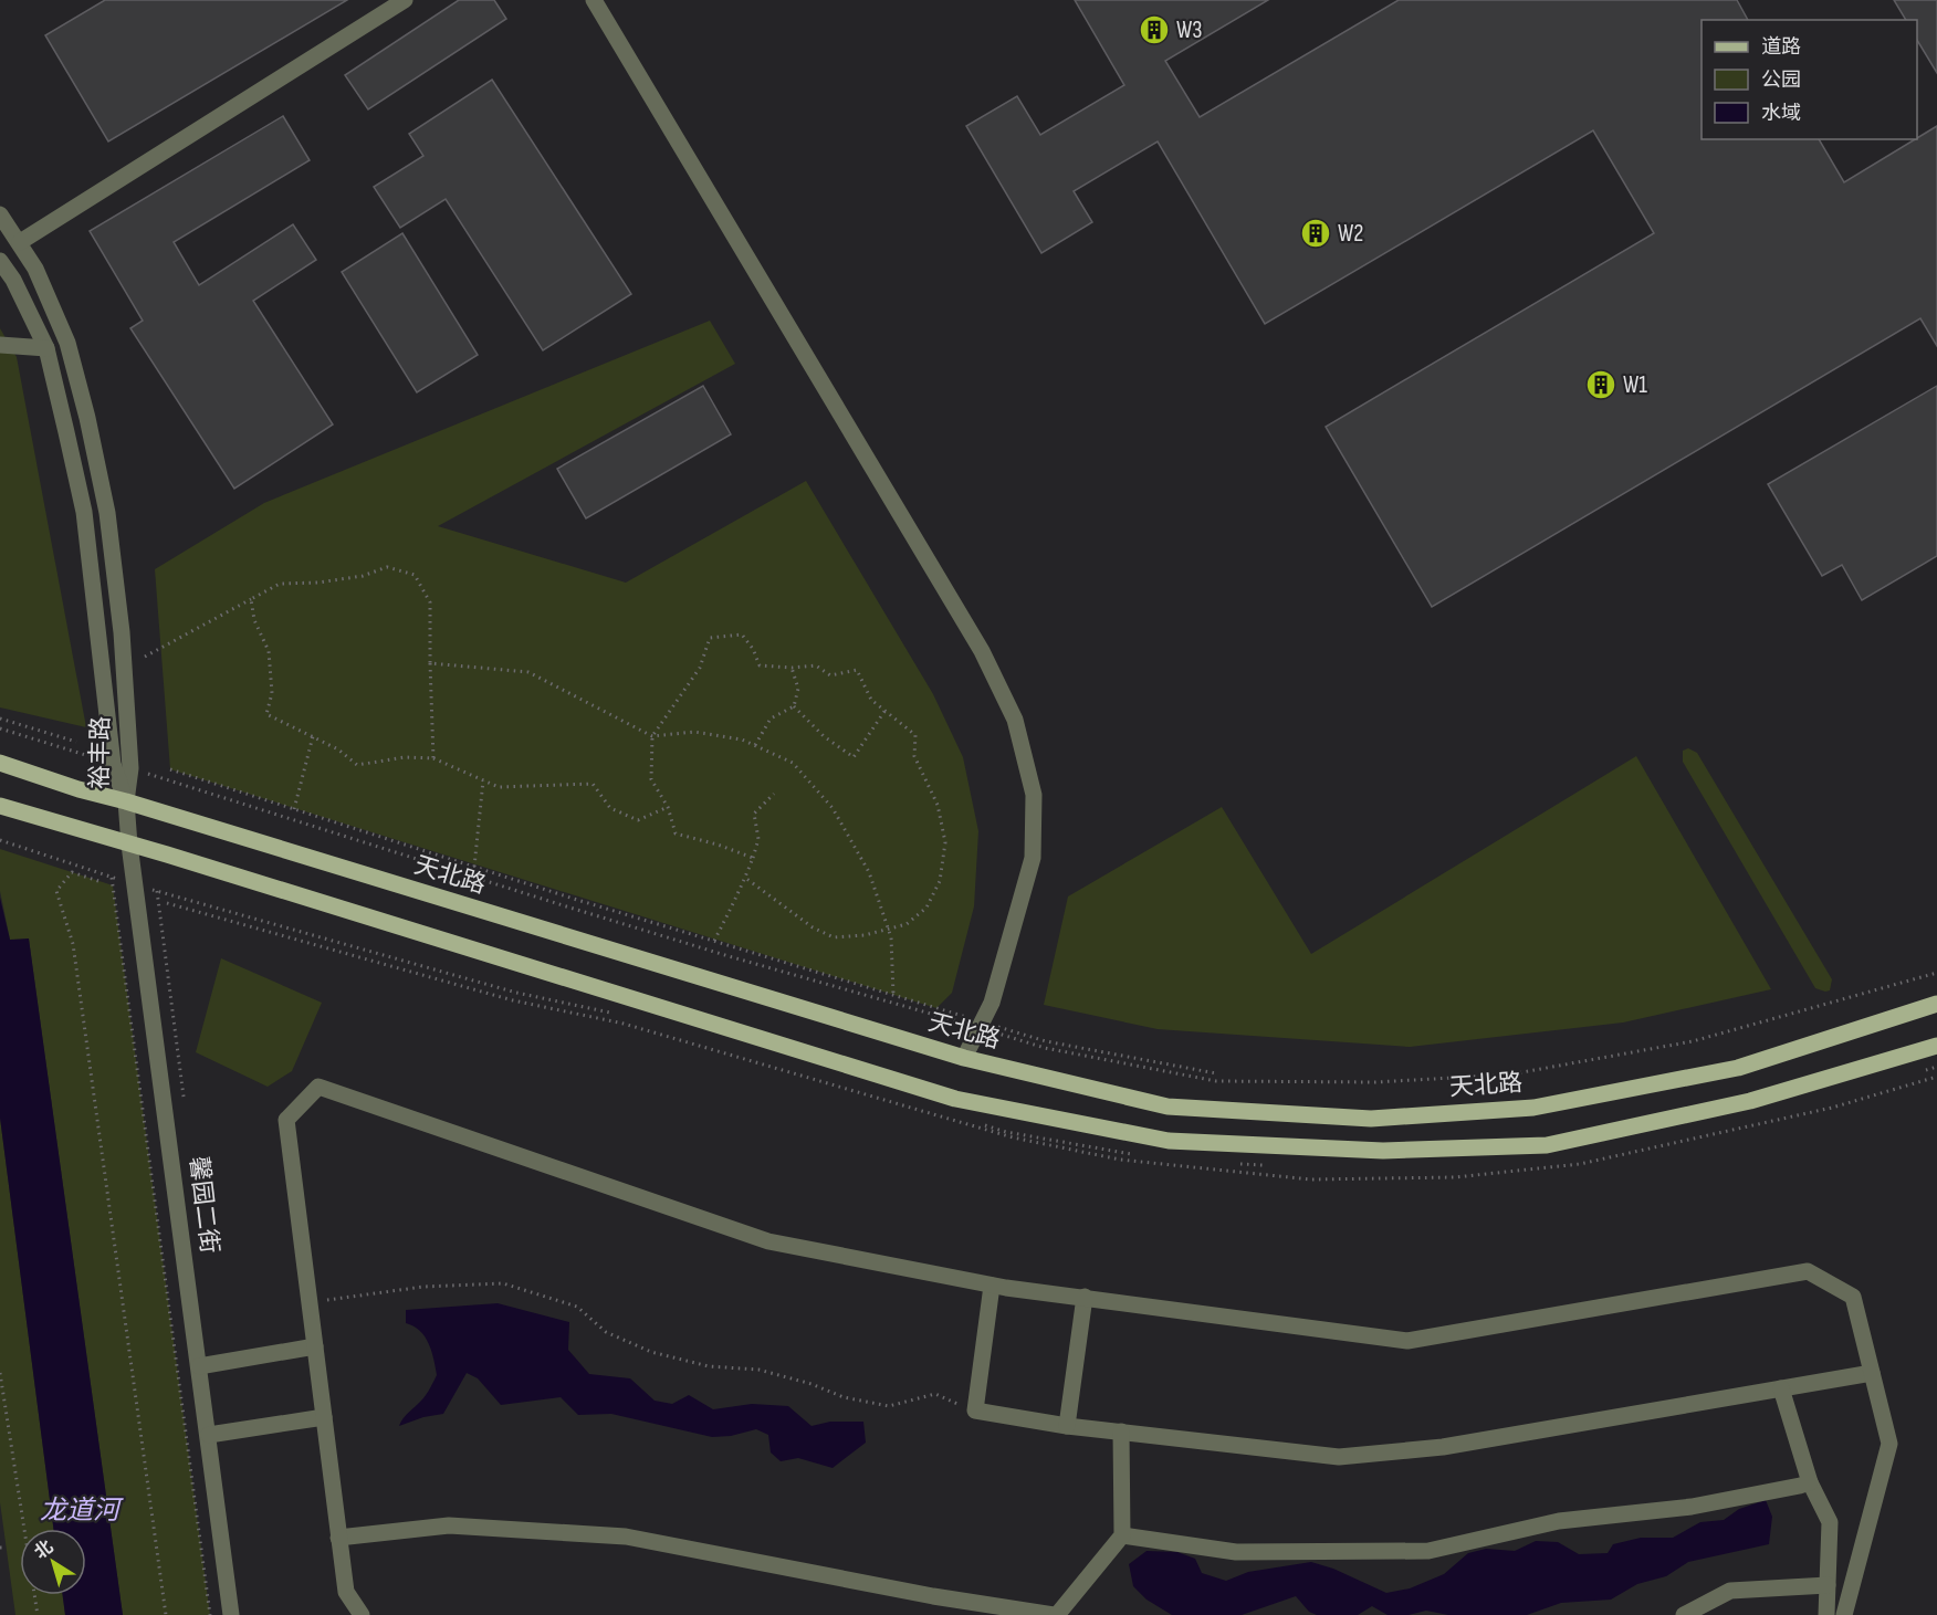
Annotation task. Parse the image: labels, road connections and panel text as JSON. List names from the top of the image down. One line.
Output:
{"streets":{"main road":["天北路"],"street":["裕丰路","馨园二街"]},"crossings":[["裕丰路","天北路"],["裕丰路","馨园二街"],["天北路","馨园二街"]],"water":["龙道河"],"places":{"building":["W3","W2","W1"]},"legend":["道路","公园","水域"],"north":"top left"}
